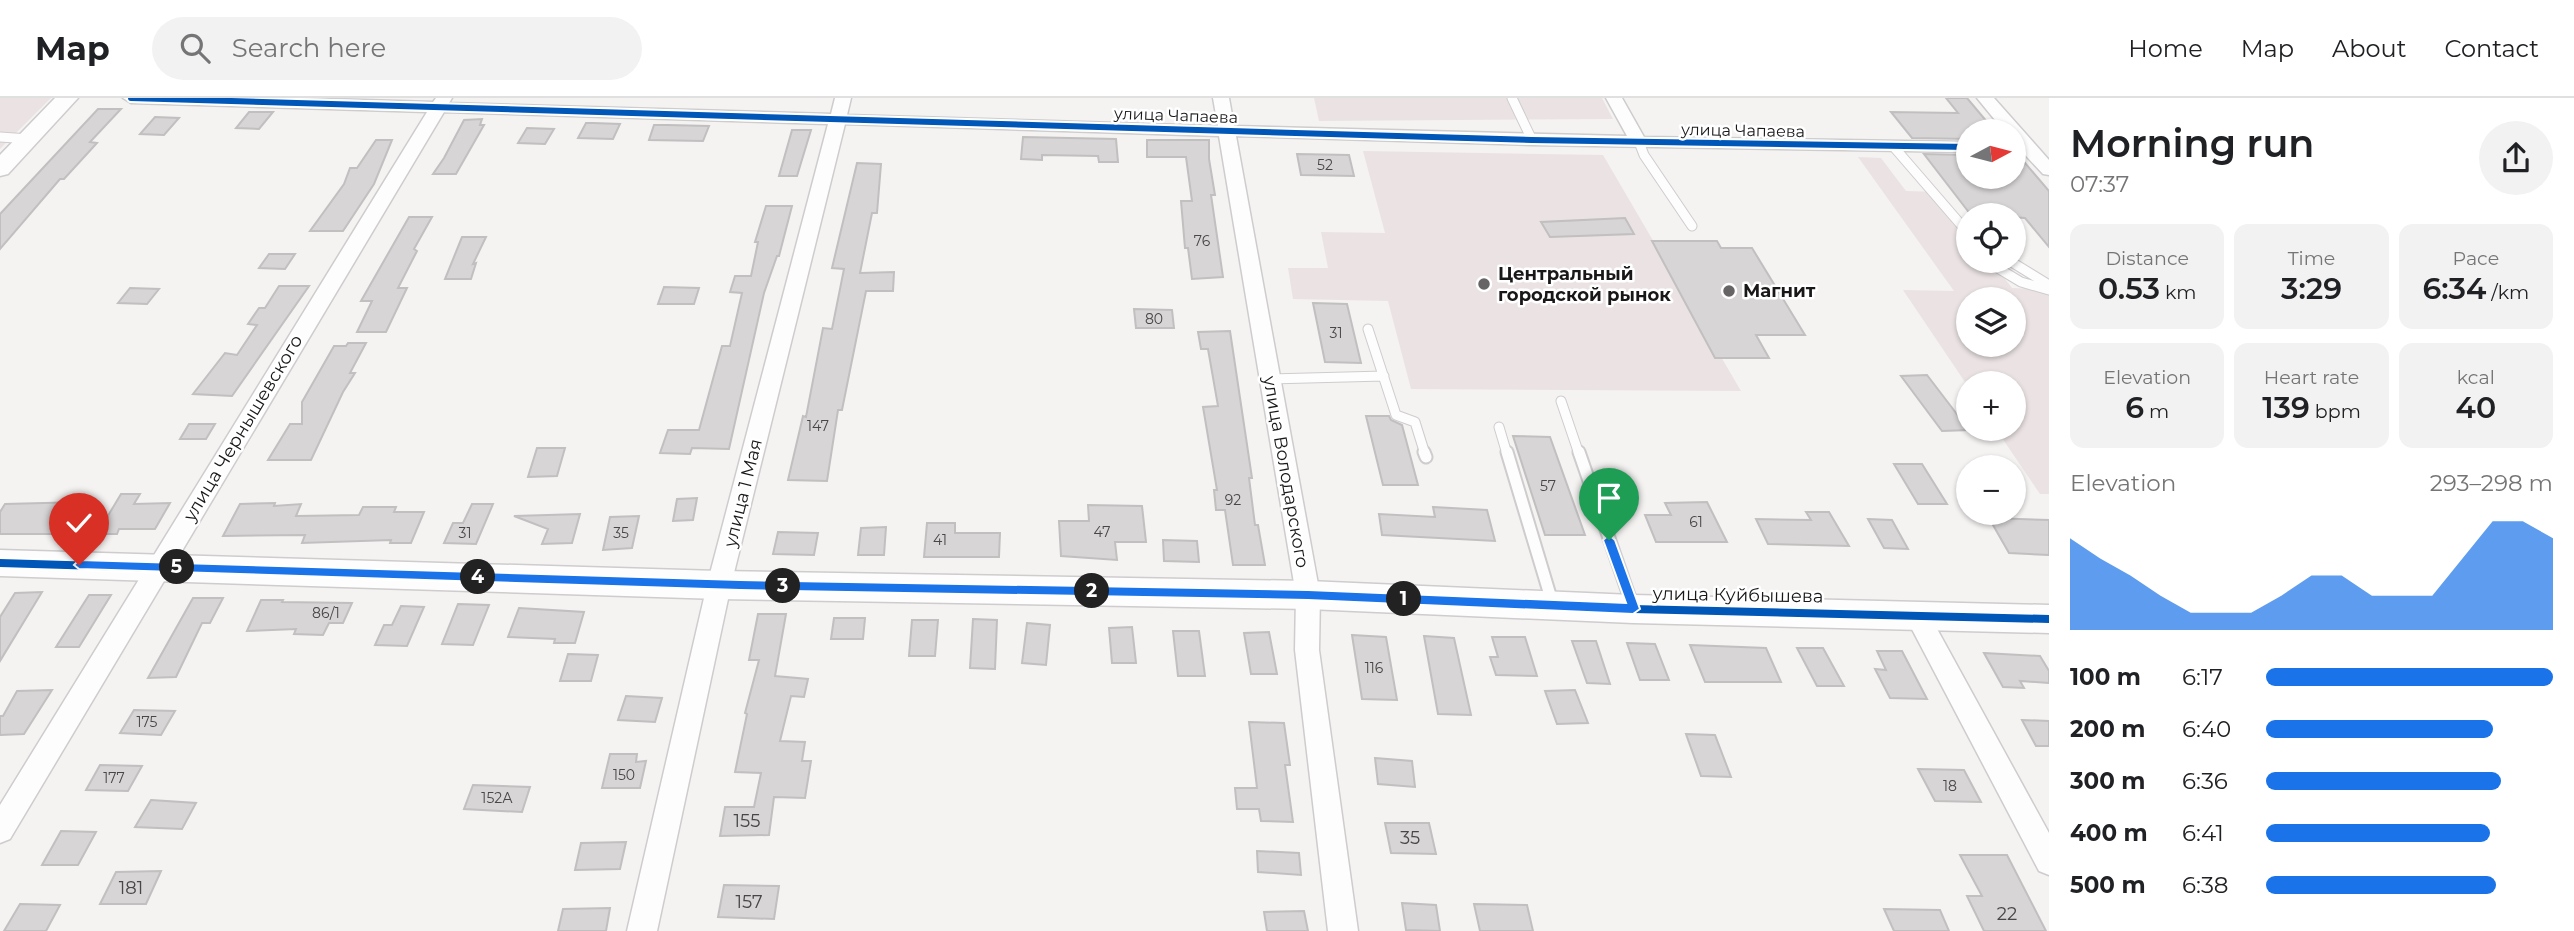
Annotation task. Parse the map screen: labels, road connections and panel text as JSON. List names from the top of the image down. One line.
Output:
{"streets":{"street":["улица Чапаева","улица Чернышевского","улица Володарского","улица 1 Мая","улица Куйбышева"]},"crossings":[["улица Чапаева","улица Чернышевского"],["улица Чапаева","улица Володарского"],["улица Чапаева","улица 1 Мая"],["улица Чернышевского","улица Куйбышева"],["улица Володарского","улица Куйбышева"],["улица 1 Мая","улица Куйбышева"]],"places":["Центральный городской рынок","Магнит"],"house_numbers":["52","76","80","31","147","57","92","61","47","31","35","41","86/1","116","175","150","177","18","152А","155","35","181","157","22"],"north":"right","page":{"header":"Map","search":"Search here","nav":["Home","Map","About","Contact"],"heading":["Morning run","07:37"],"map_buttons":["+","−"],"stats":[["Distance","0.53 km"],["Time","3:29"],["Pace","6:34 /km"],["Elevation","6 m"],["Heart rate","139 bpm"],["kcal","40"]],"chart":["Elevation","293–298 m"],"pins":["5","4","3","2","1"],"list":[{"name":"100 m","note":"6:17"},{"name":"200 m","note":"6:40"},{"name":"300 m","note":"6:36"},{"name":"400 m","note":"6:41"},{"name":"500 m","note":"6:38"}]}}
